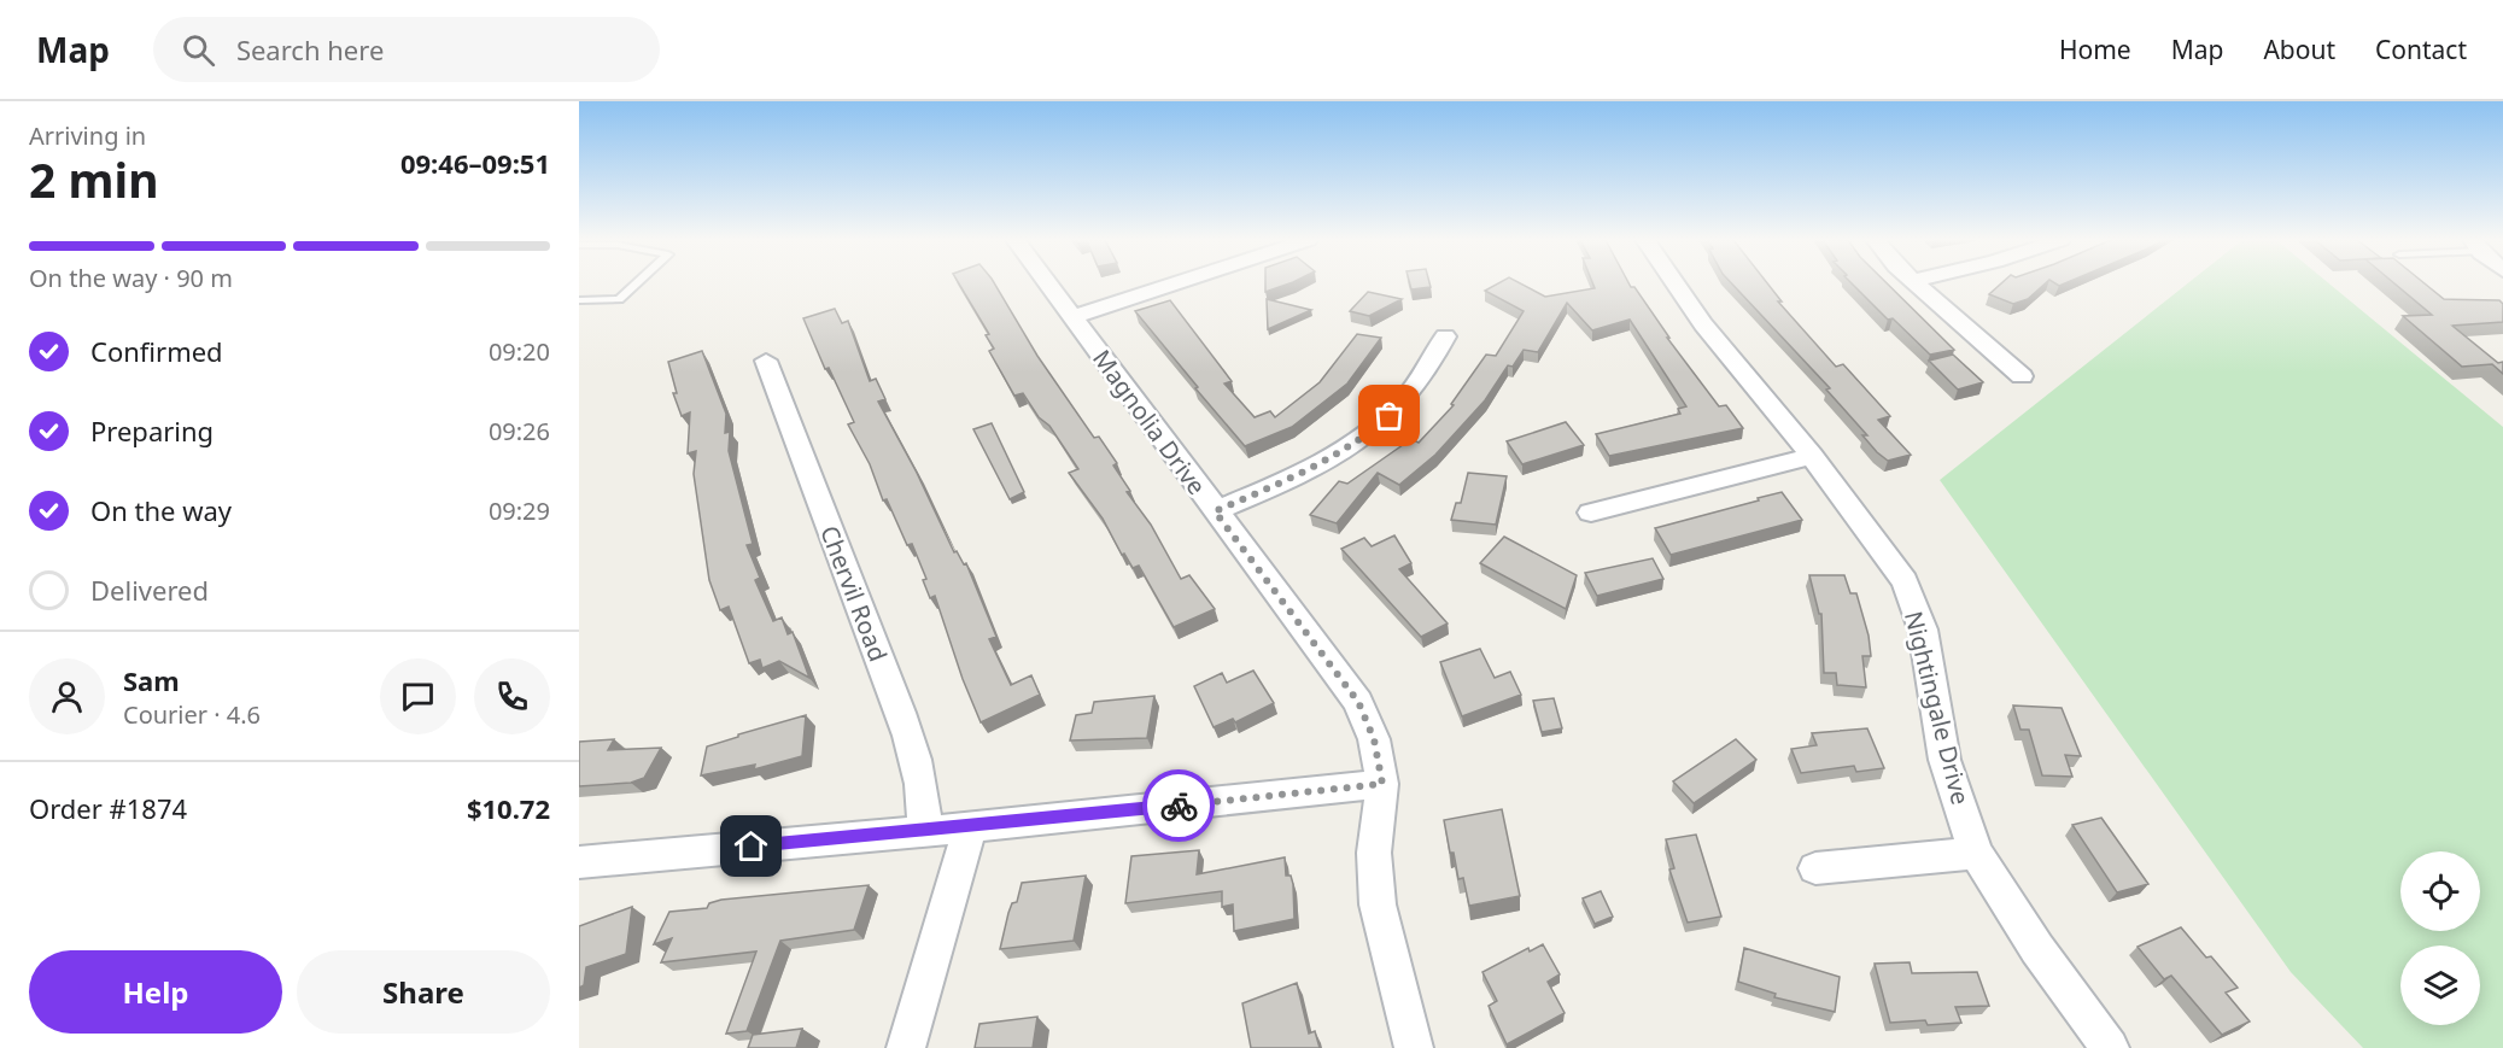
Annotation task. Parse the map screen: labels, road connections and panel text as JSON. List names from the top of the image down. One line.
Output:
{"streets":{"street":["Magnolia Drive","Chervil Road","Nightingale Drive"]},"page":{"header":"Map","search":"Search here","nav":["Home","Map","About","Contact"],"heading":["2 min","Arriving in","09:46–09:51"],"panel":["Sam","Courier · 4.6","Order #1874","$10.72"],"bar":"On the way · 90 m","list":[["Confirmed","09:20"],["Preparing","09:26"],["On the way","09:29"],"Delivered"],"buttons":["Help","Share"]}}
